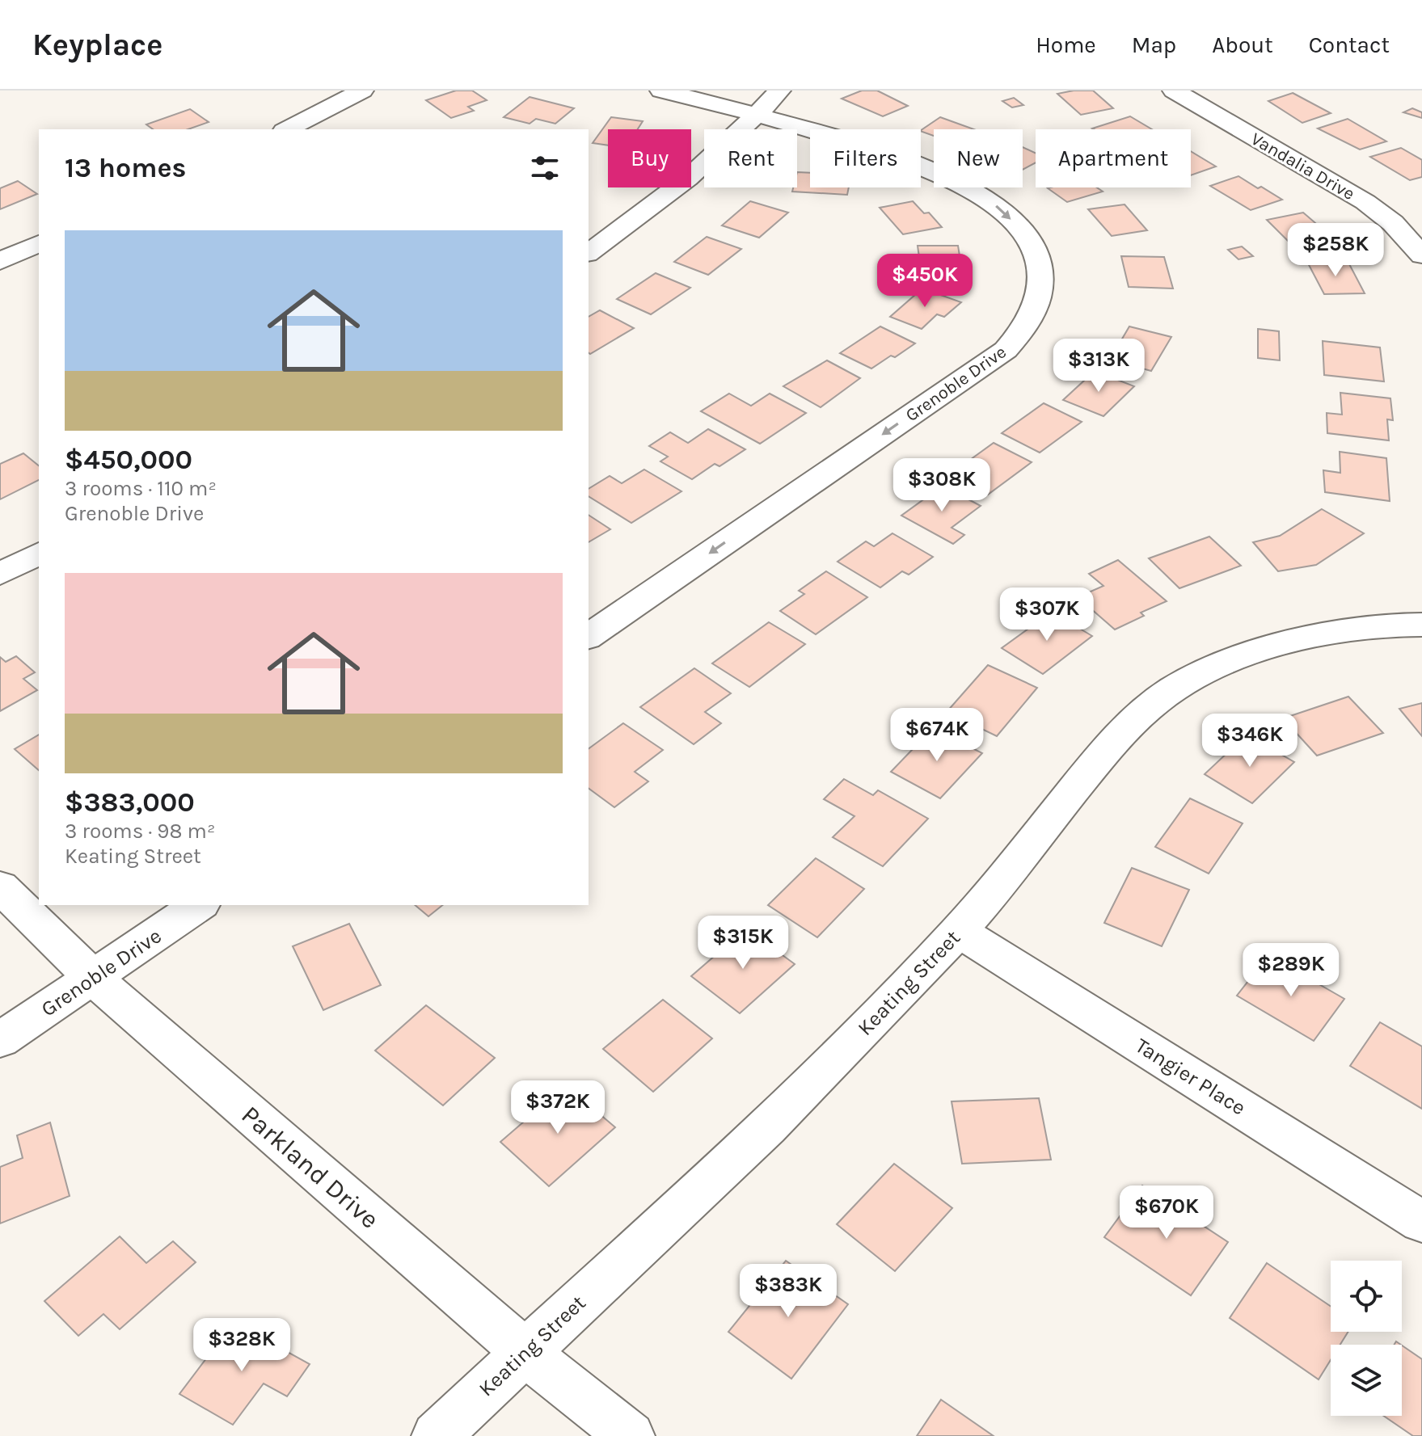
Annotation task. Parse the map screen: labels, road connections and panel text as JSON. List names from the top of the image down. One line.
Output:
{"streets":{"street":["Vandalia Drive","Grenoble Drive","Keating Street","Tangier Place","Parkland Drive"]},"crossings":[["Grenoble Drive","Parkland Drive"],["Keating Street","Tangier Place"],["Keating Street","Parkland Drive"]],"page":{"header":"Keyplace","nav":["Home","Map","About","Contact"],"chip":["Buy","Rent","Filters","New","Apartment"],"heading":"13 homes","list":[{"name":"$450,000","note":"3 rooms · 110 m² · Grenoble Drive"},{"name":"$383,000","note":"3 rooms · 98 m² · Keating Street"}],"price":["$258K","$450K","$313K","$308K","$307K","$674K","$346K","$315K","$289K","$372K","$670K","$383K","$328K"]}}
